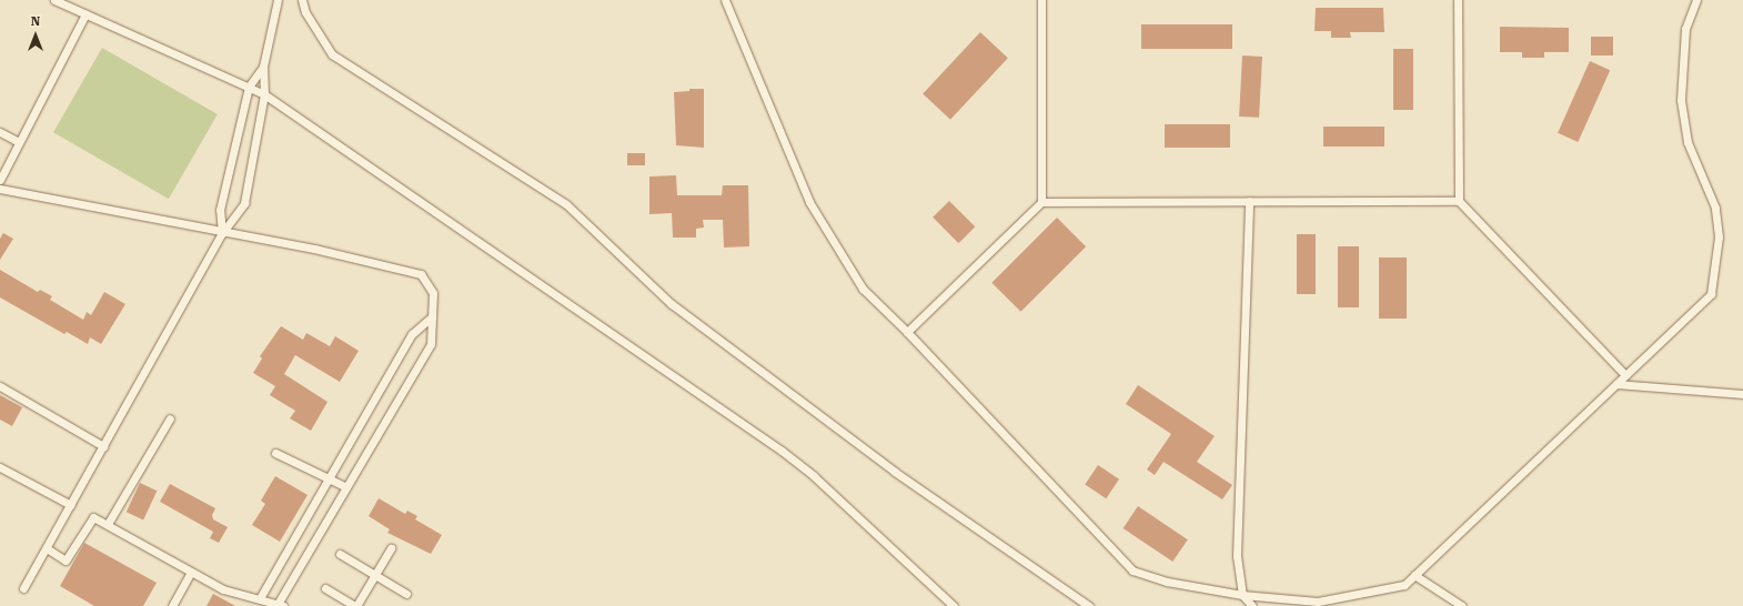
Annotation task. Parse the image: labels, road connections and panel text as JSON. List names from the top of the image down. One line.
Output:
{"north":"top"}
